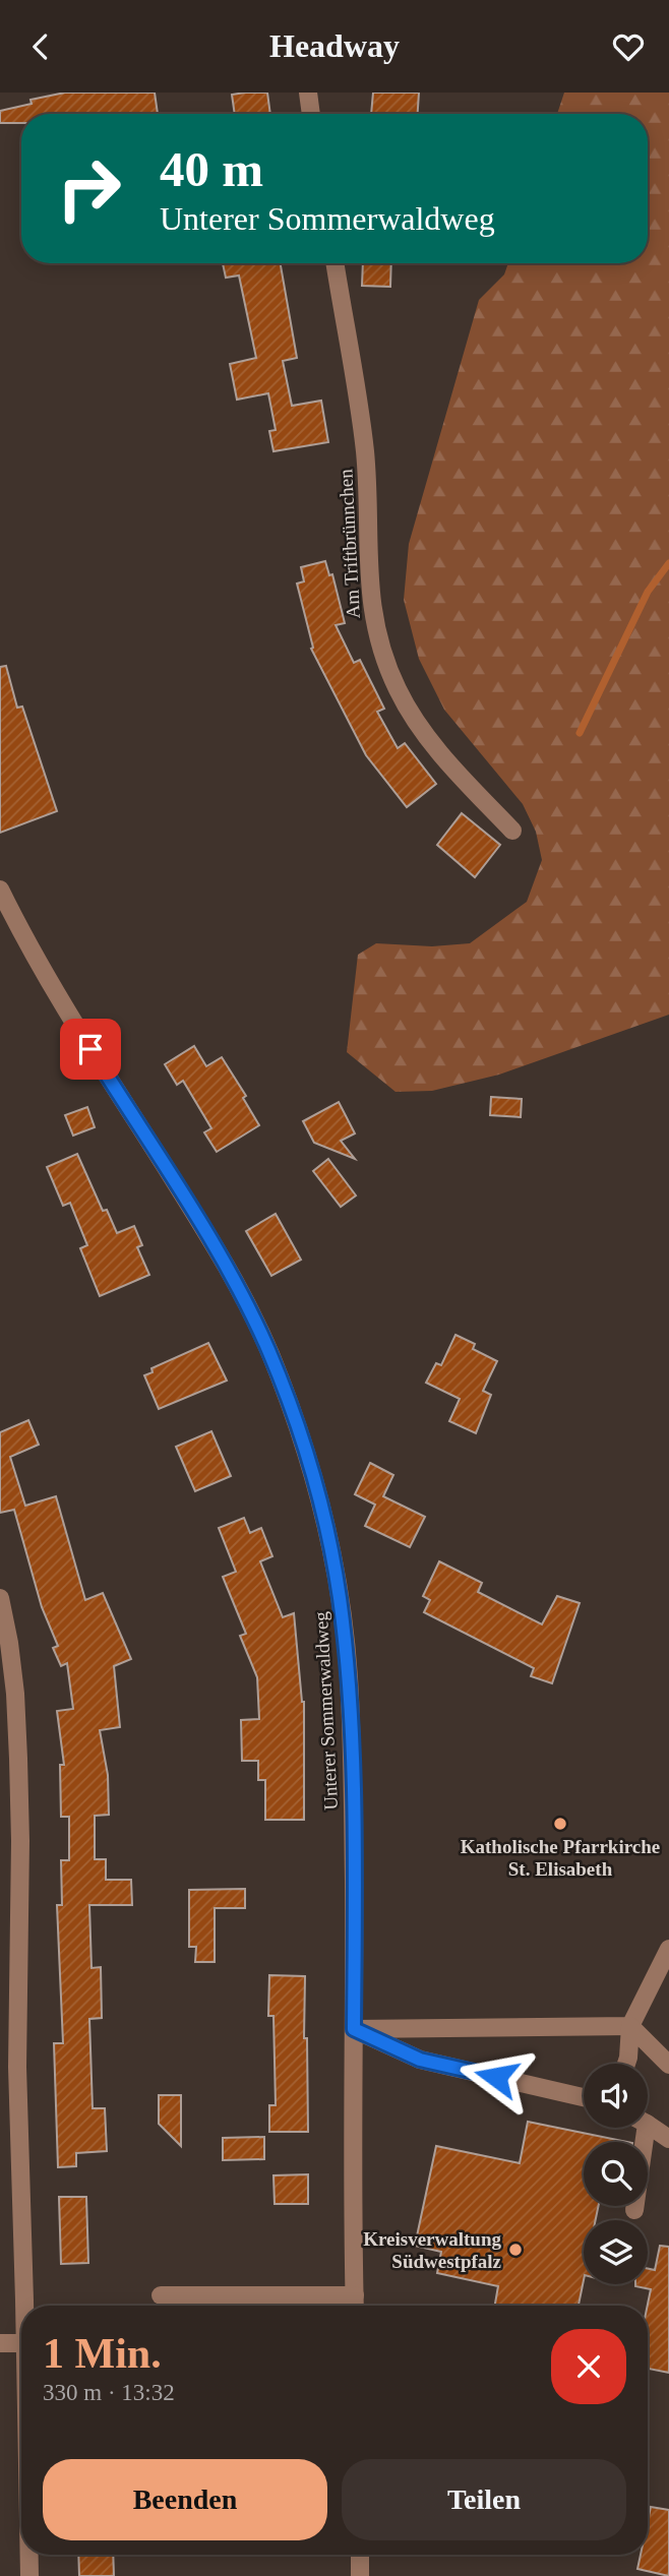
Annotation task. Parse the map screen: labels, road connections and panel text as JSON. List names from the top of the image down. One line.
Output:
{"streets":{"street":["Am Triftbrünnchen","Unterer Sommerwaldweg"]},"places":["Katholische Pfarrkirche St. Elisabeth","Kreisverwaltung Südwestpfalz"],"page":{"header":"Headway","turn":["40 m","Unterer Sommerwaldweg"],"heading":["1 Min.","330 m · 13:32"],"buttons":["Beenden","Teilen"]}}
